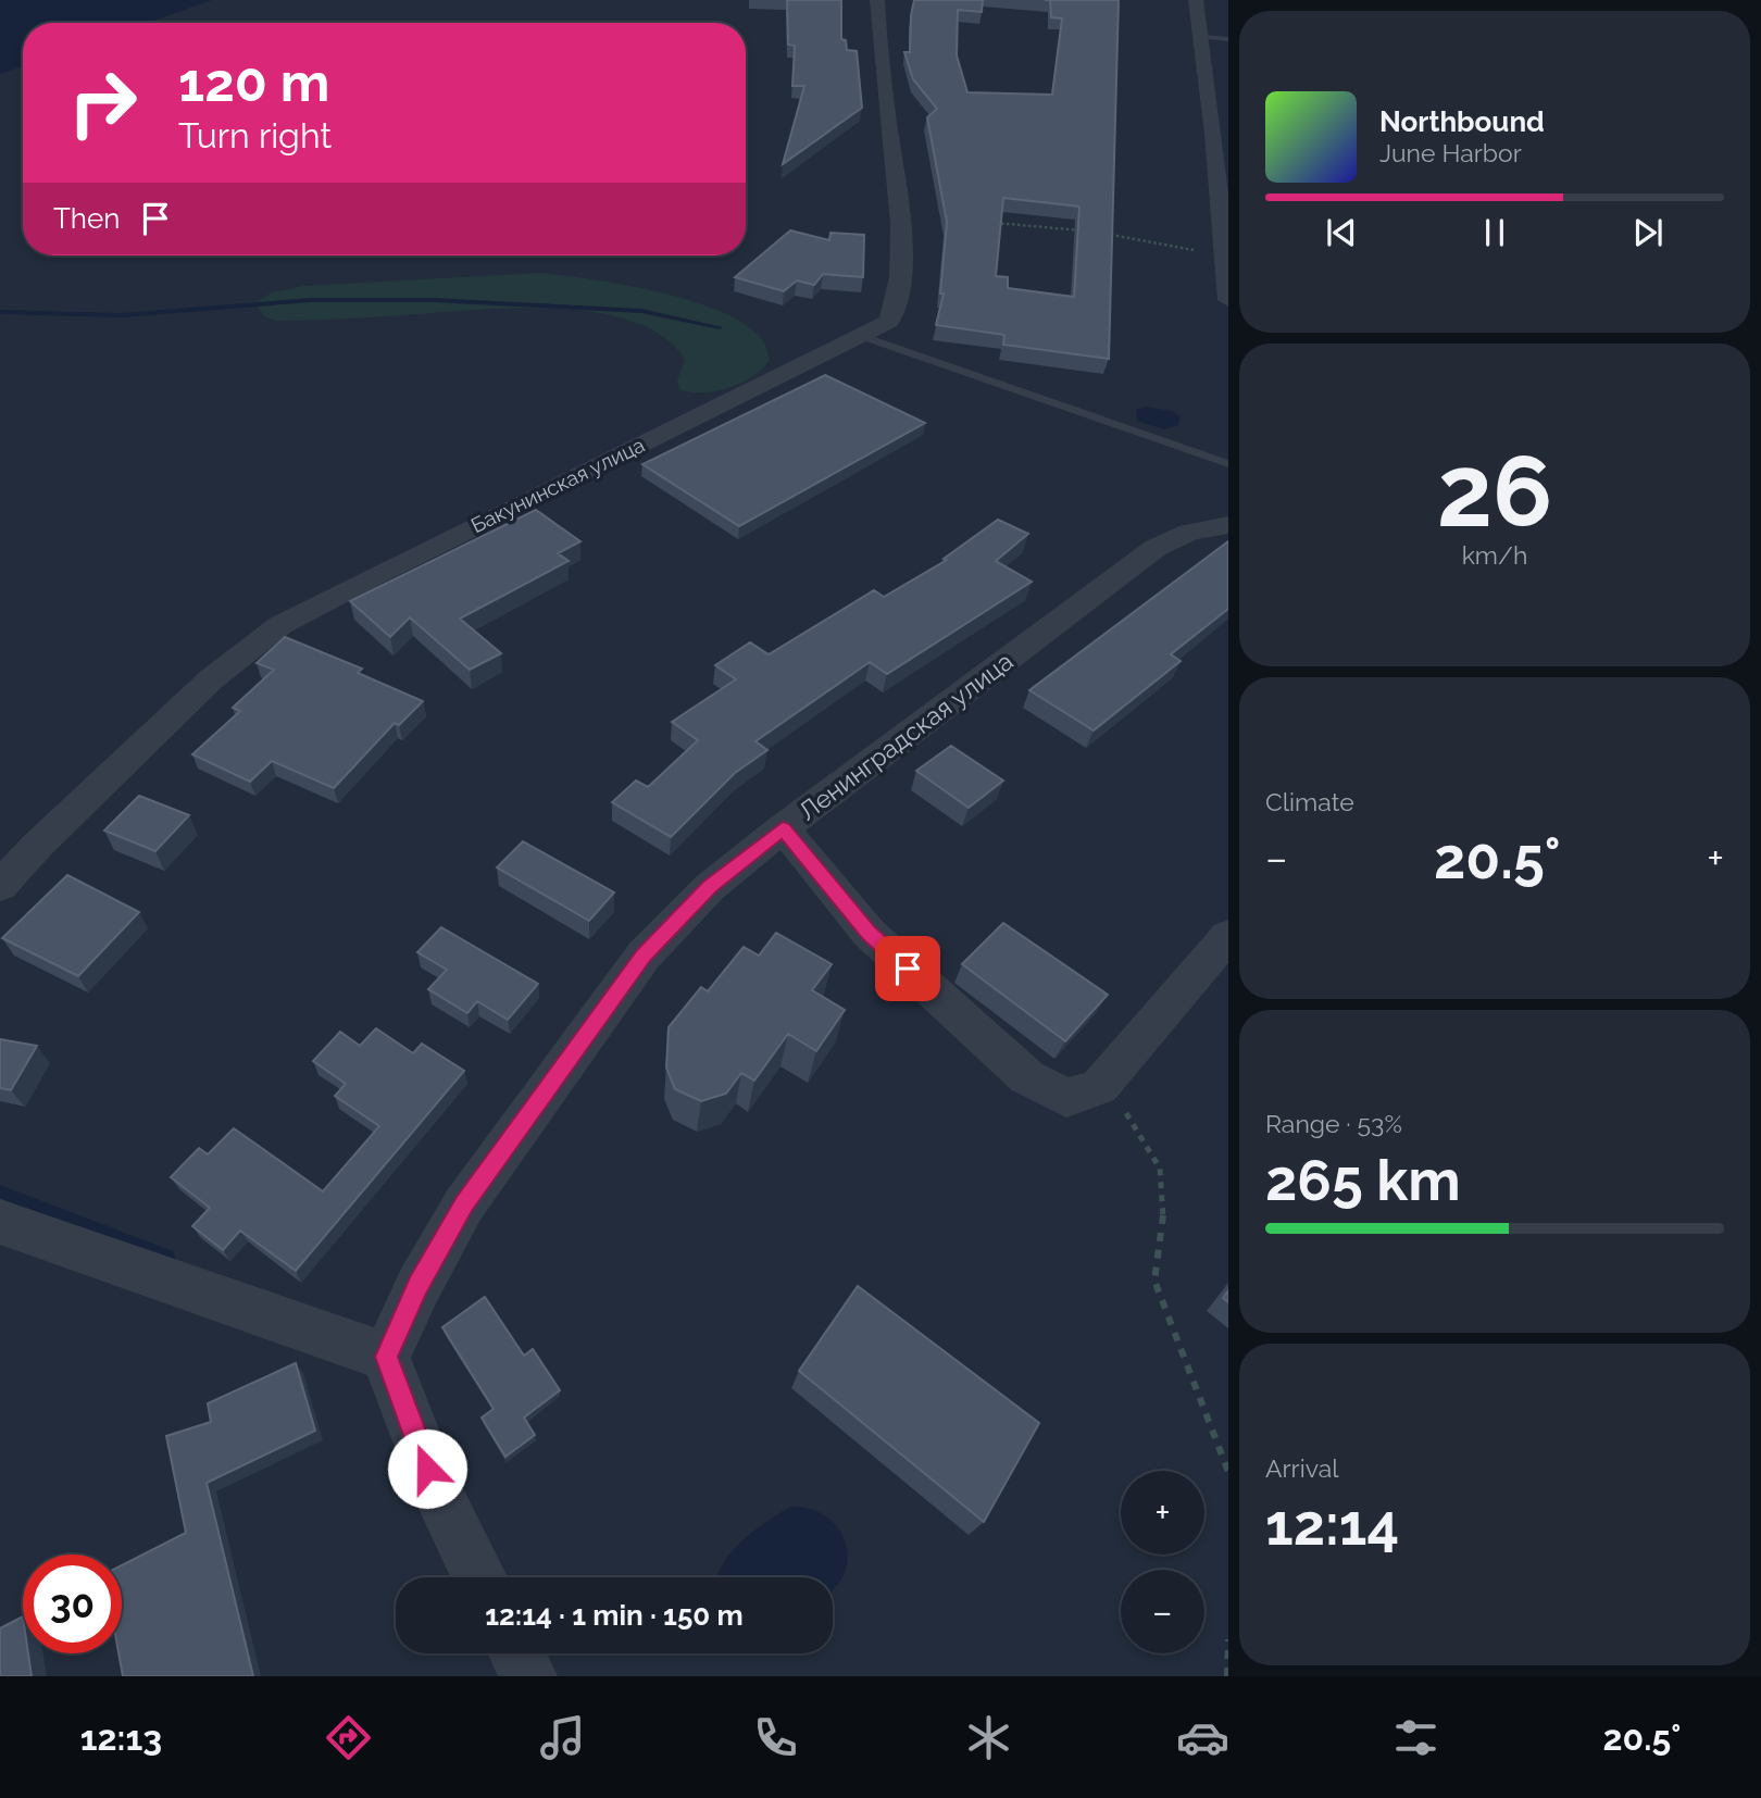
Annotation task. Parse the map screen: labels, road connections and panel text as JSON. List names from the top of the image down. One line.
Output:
{"streets":{"street":["Бакунинская улица","Ленинградская улица"]},"page":{"turn":["120 m","Turn right"],"song":["Northbound","June Harbor"],"then":"Then","tile":[["26","km/h"],"Climate",["Range · 53%","265 km"],["Arrival","12:14"]],"heat":["−","20.5°","+"],"map_buttons":["+","−"],"limit":"30","trip":"12:14 · 1 min · 150 m","tabs":["12:13","20.5°"]}}
